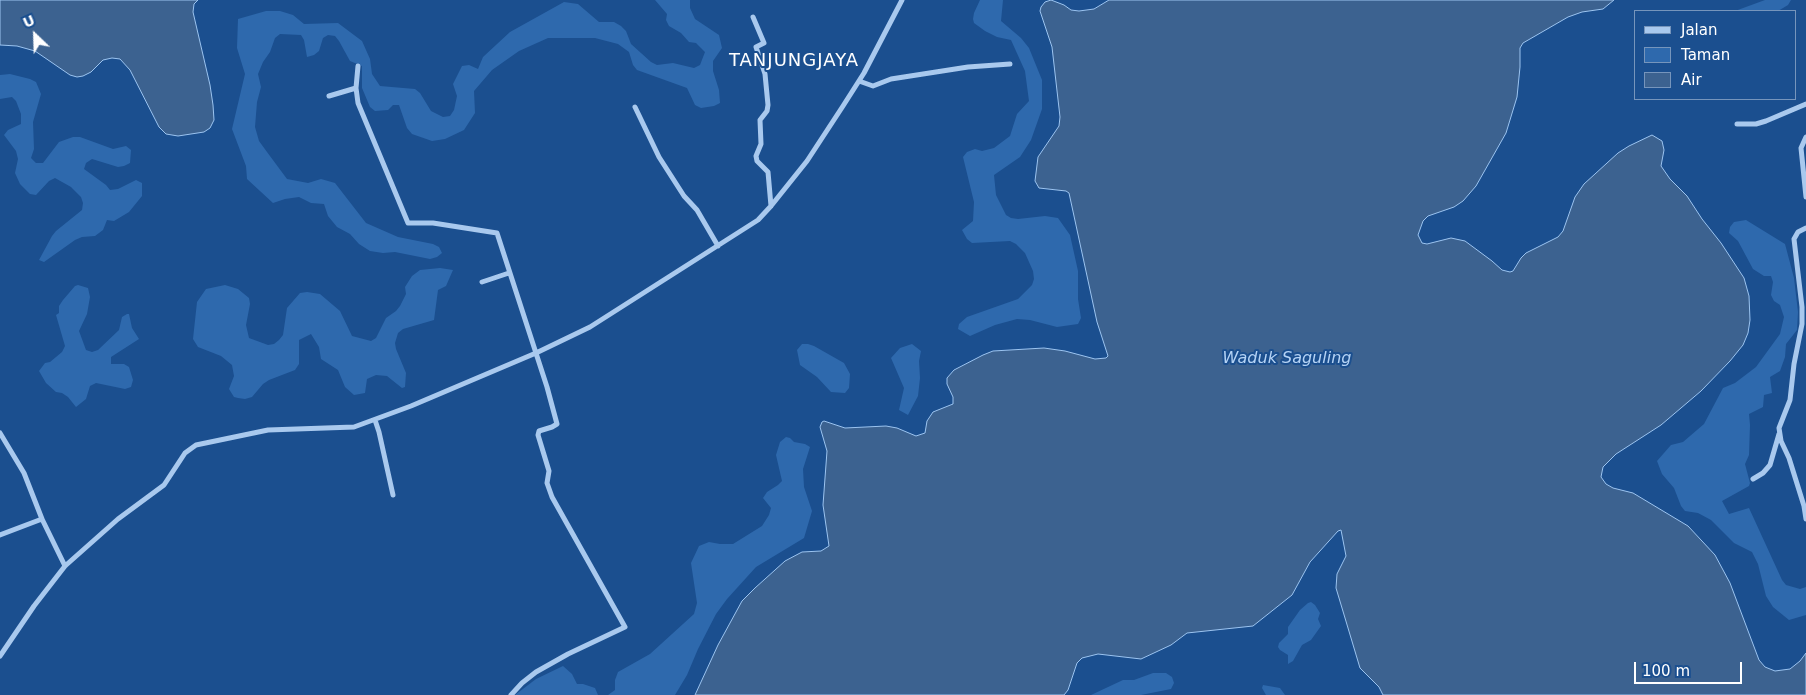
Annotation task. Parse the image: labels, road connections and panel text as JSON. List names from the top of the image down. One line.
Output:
{"districts":["TANJUNGJAYA"],"water":["Waduk Saguling"],"legend":["Jalan","Taman","Air"],"scale_bar":"100 m","north":"top left"}
